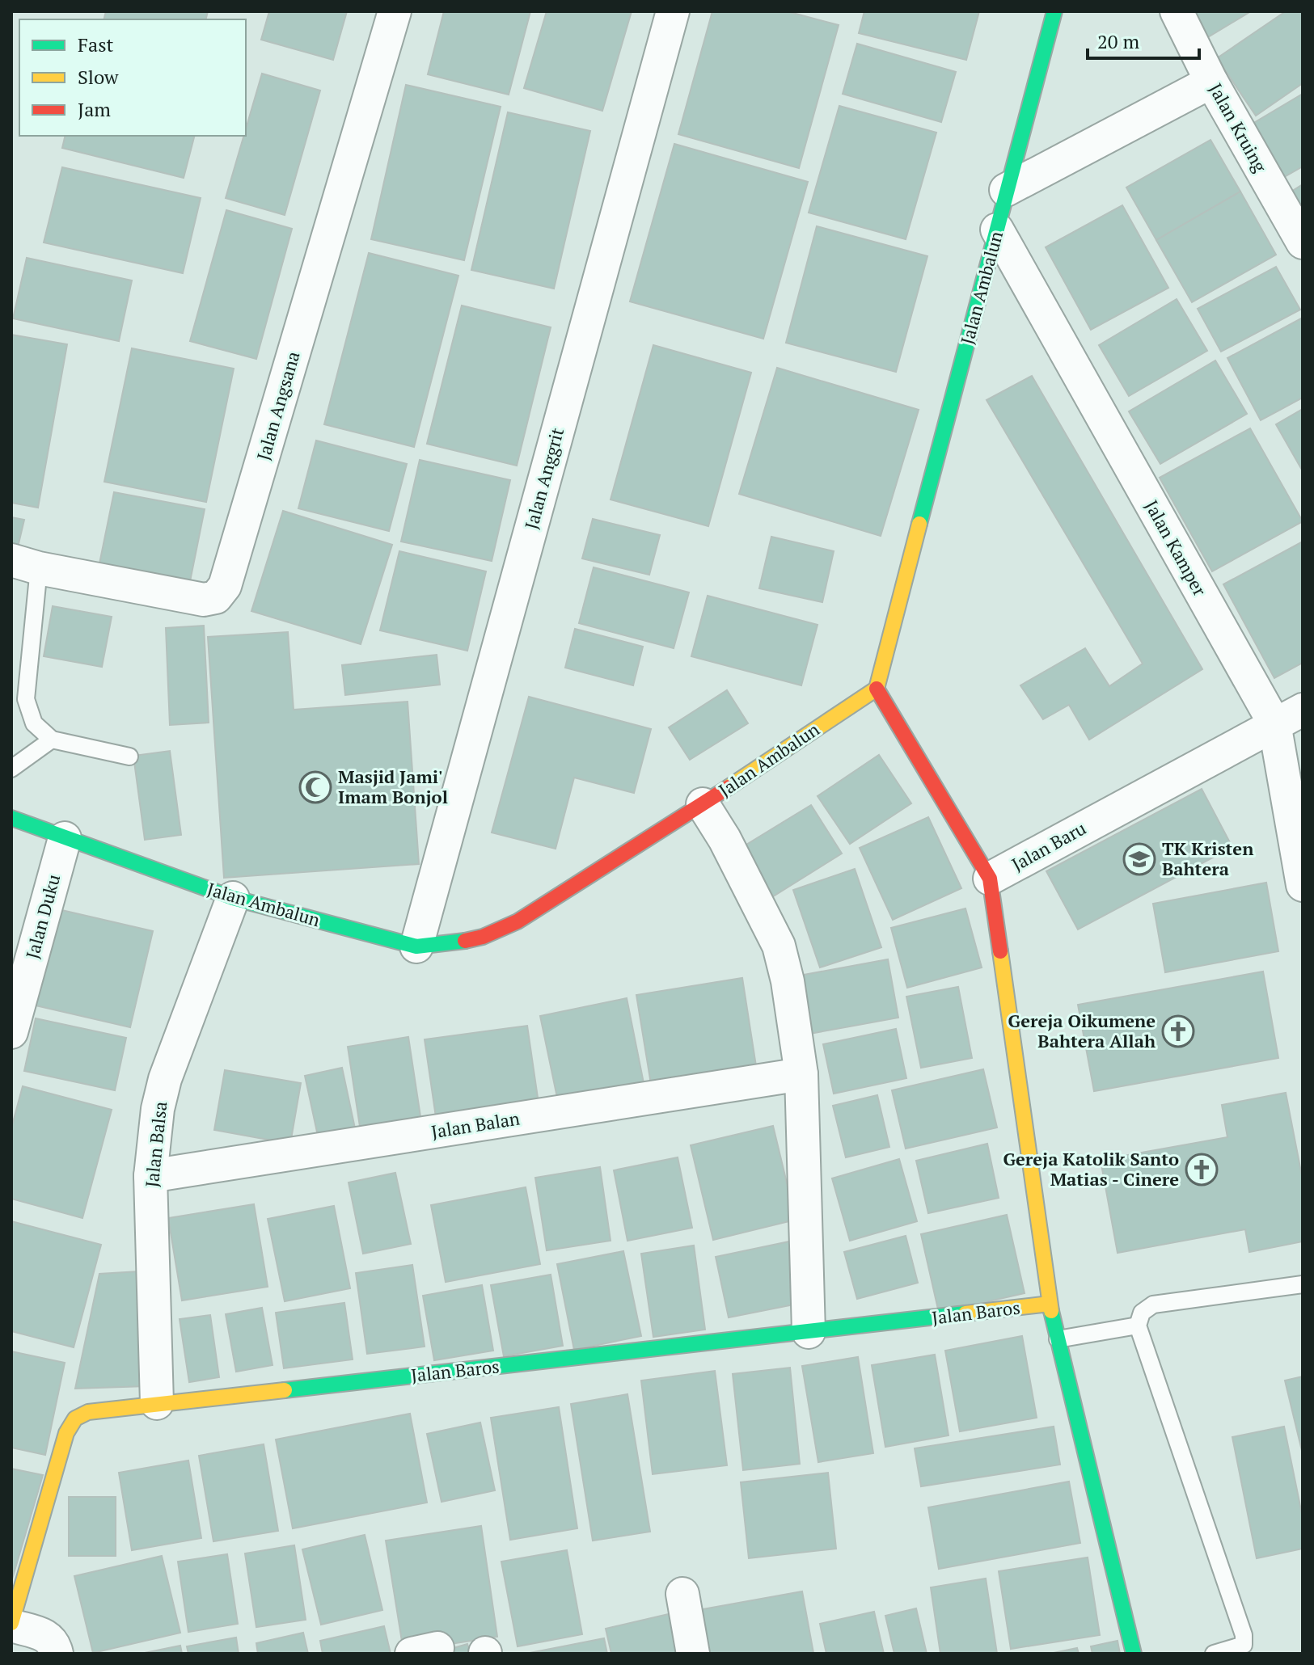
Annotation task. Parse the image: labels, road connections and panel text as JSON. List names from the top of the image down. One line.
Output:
{"streets":{"street":["Jalan Kruing","Jalan Ambalun","Jalan Angsana","Jalan Anggrit","Jalan Kamper","Jalan Baru","Jalan Duku","Jalan Balan","Jalan Balsa","Jalan Baros"]},"crossings":[["Jalan Ambalun","Jalan Anggrit"],["Jalan Ambalun","Jalan Kamper"],["Jalan Ambalun","Jalan Duku"],["Jalan Ambalun","Jalan Balsa"],["Jalan Kamper","Jalan Baru"],["Jalan Balan","Jalan Balsa"],["Jalan Balsa","Jalan Baros"]],"places":{"mosque":["Masjid Jami' Imam Bonjol"],"school or university":["TK Kristen Bahtera"],"church":["Gereja Oikumene Bahtera Allah","Gereja Katolik Santo Matias - Cinere"]},"legend":["Fast","Slow","Jam"],"scale_bar":"20 m"}
